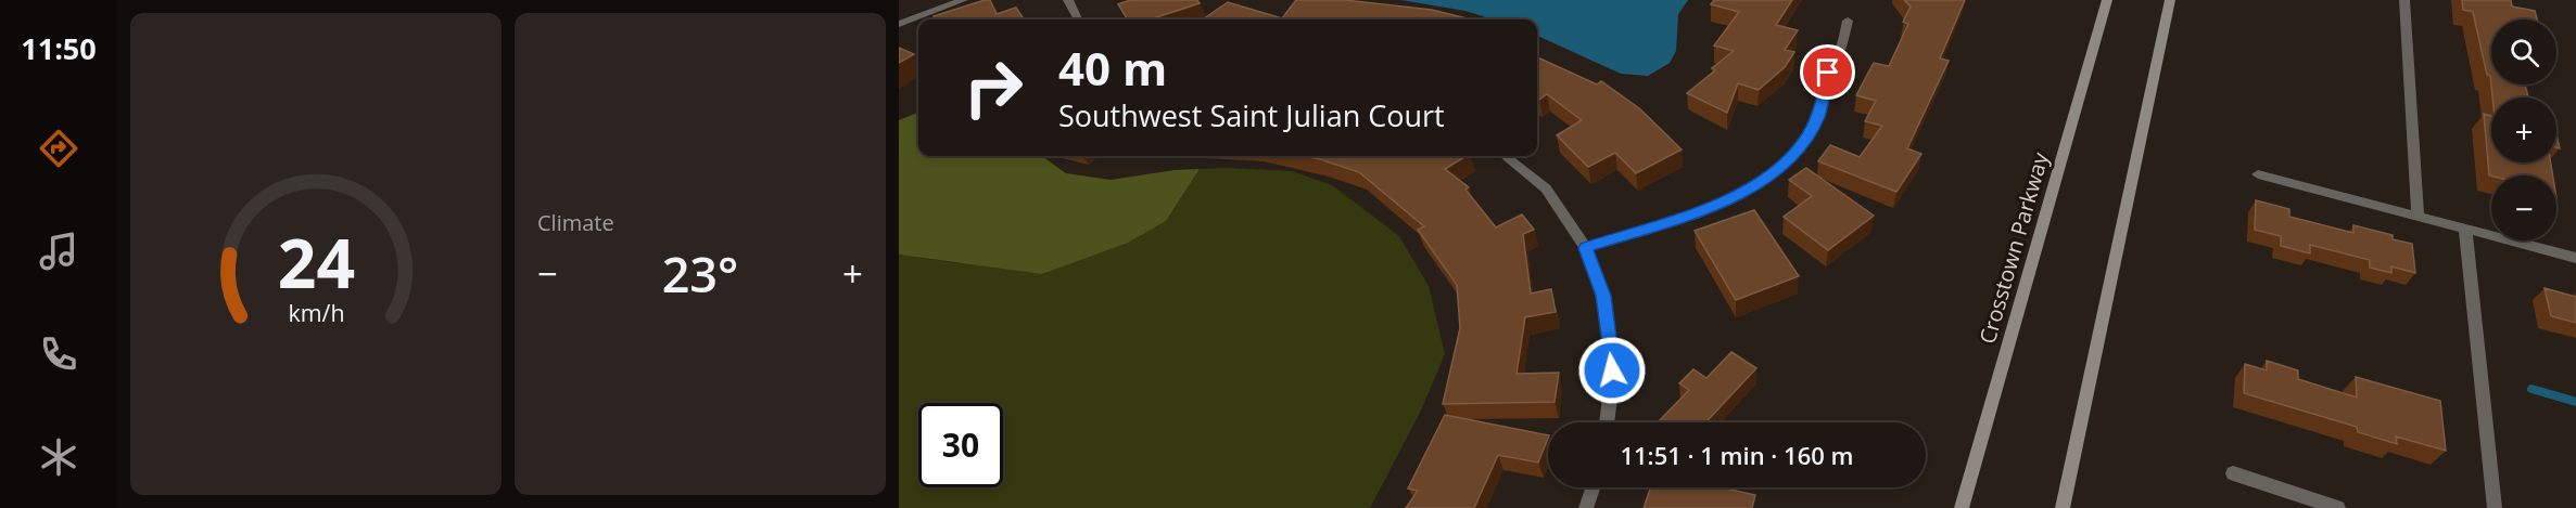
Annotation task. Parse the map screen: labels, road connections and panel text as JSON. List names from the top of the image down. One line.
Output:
{"streets":{"main road":["Crosstown Parkway"]},"page":{"tabs":"11:50","tile":"Climate","map_buttons":["+","−"],"turn":["40 m","Southwest Saint Julian Court"],"heat":["−","23°","+"],"limit":"30","trip":"11:51 · 1 min · 160 m","gauge":["24","km/h"]}}
